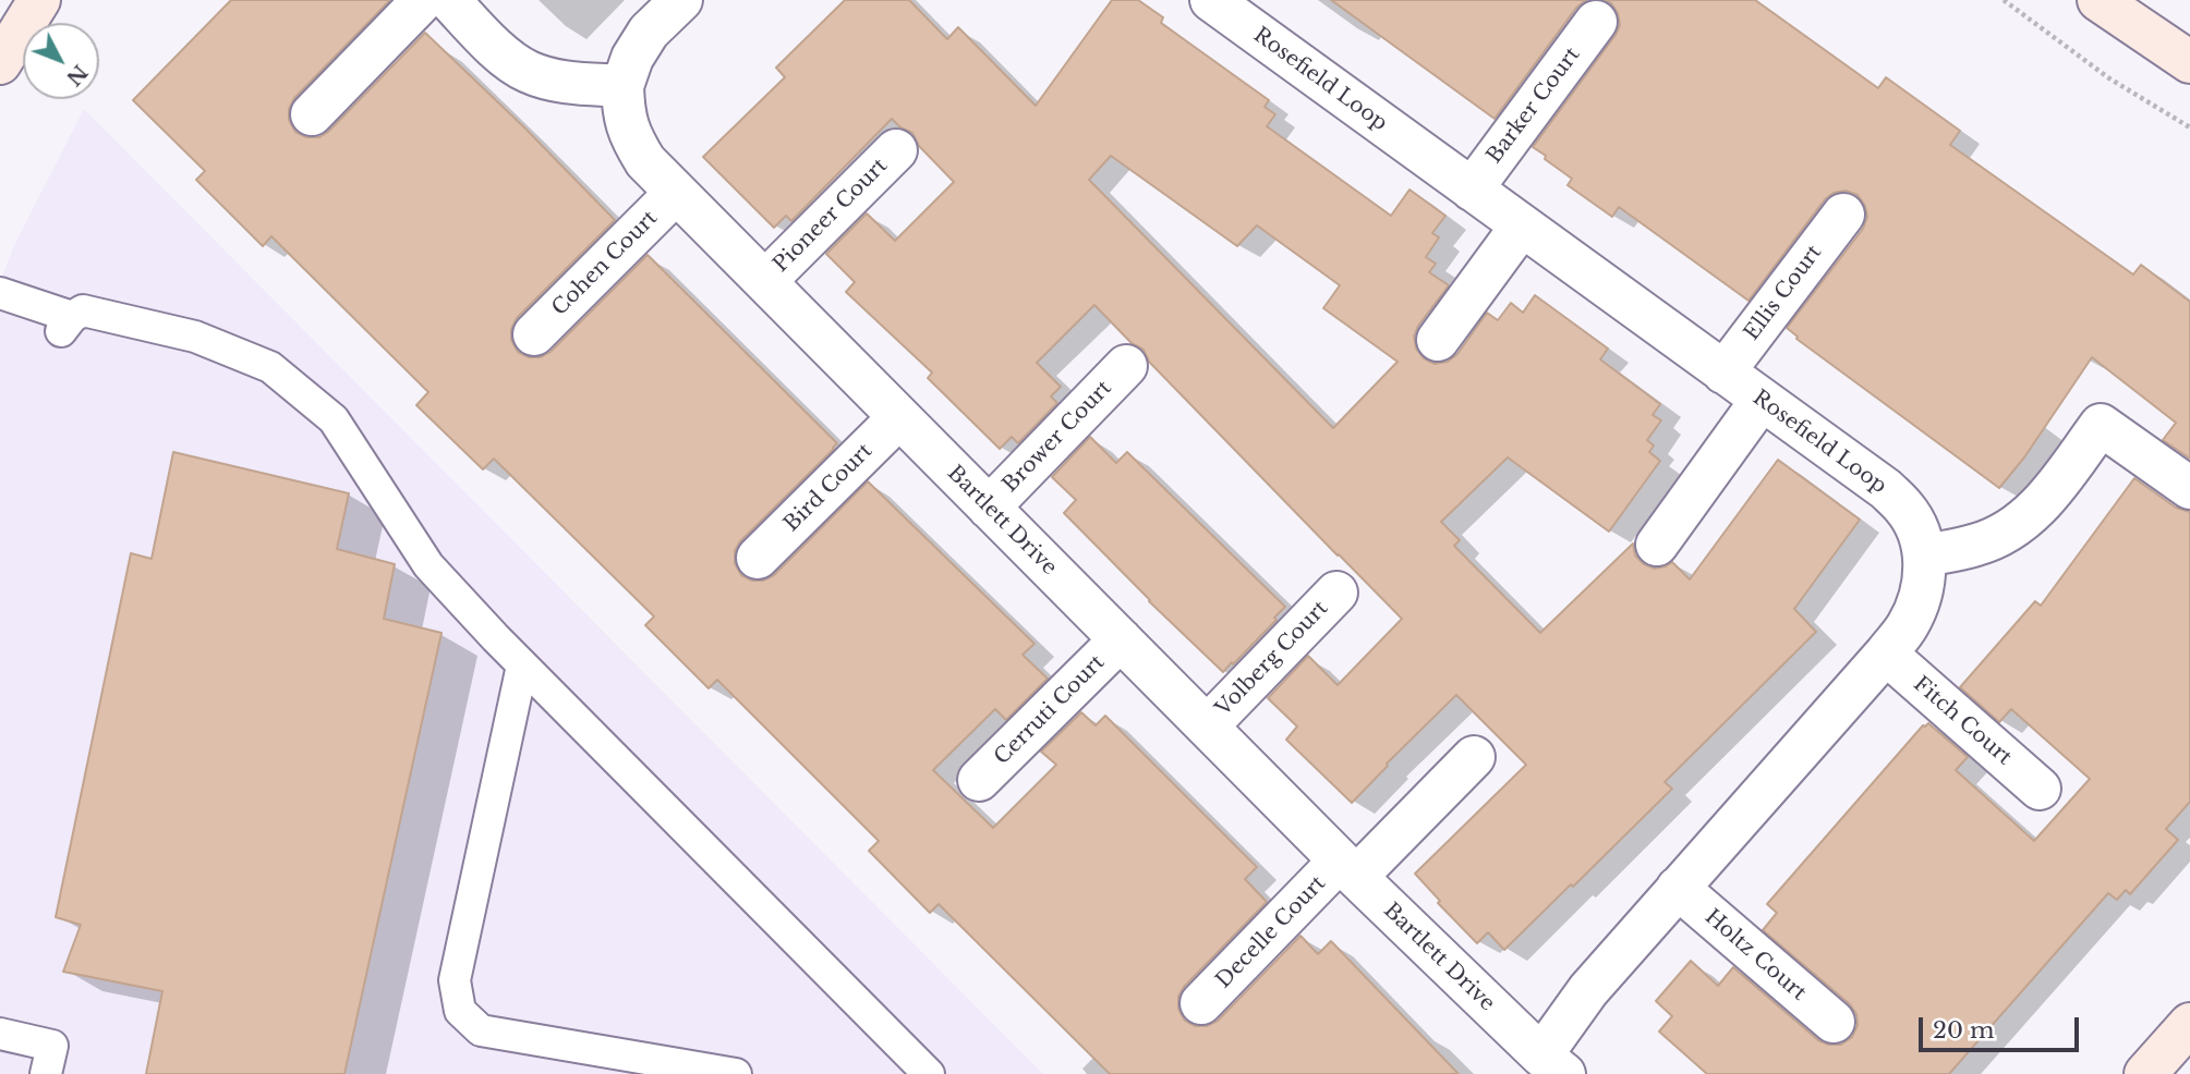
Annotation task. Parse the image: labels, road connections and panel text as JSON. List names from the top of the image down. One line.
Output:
{"streets":{"street":["Rosefield Loop","Barker Court","Pioneer Court","Cohen Court","Ellis Court","Brower Court","Bird Court","Bartlett Drive","Volberg Court","Cerruti Court","Fitch Court","Decelle Court","Holtz Court"]},"crossings":[["Rosefield Loop","Barker Court"],["Rosefield Loop","Ellis Court"],["Rosefield Loop","Bartlett Drive"],["Rosefield Loop","Fitch Court"],["Rosefield Loop","Holtz Court"],["Pioneer Court","Bartlett Drive"],["Cohen Court","Bartlett Drive"],["Brower Court","Bartlett Drive"],["Bird Court","Bartlett Drive"],["Bartlett Drive","Volberg Court"],["Bartlett Drive","Cerruti Court"],["Bartlett Drive","Decelle Court"]],"scale_bar":"20 m","north":"bottom right"}
